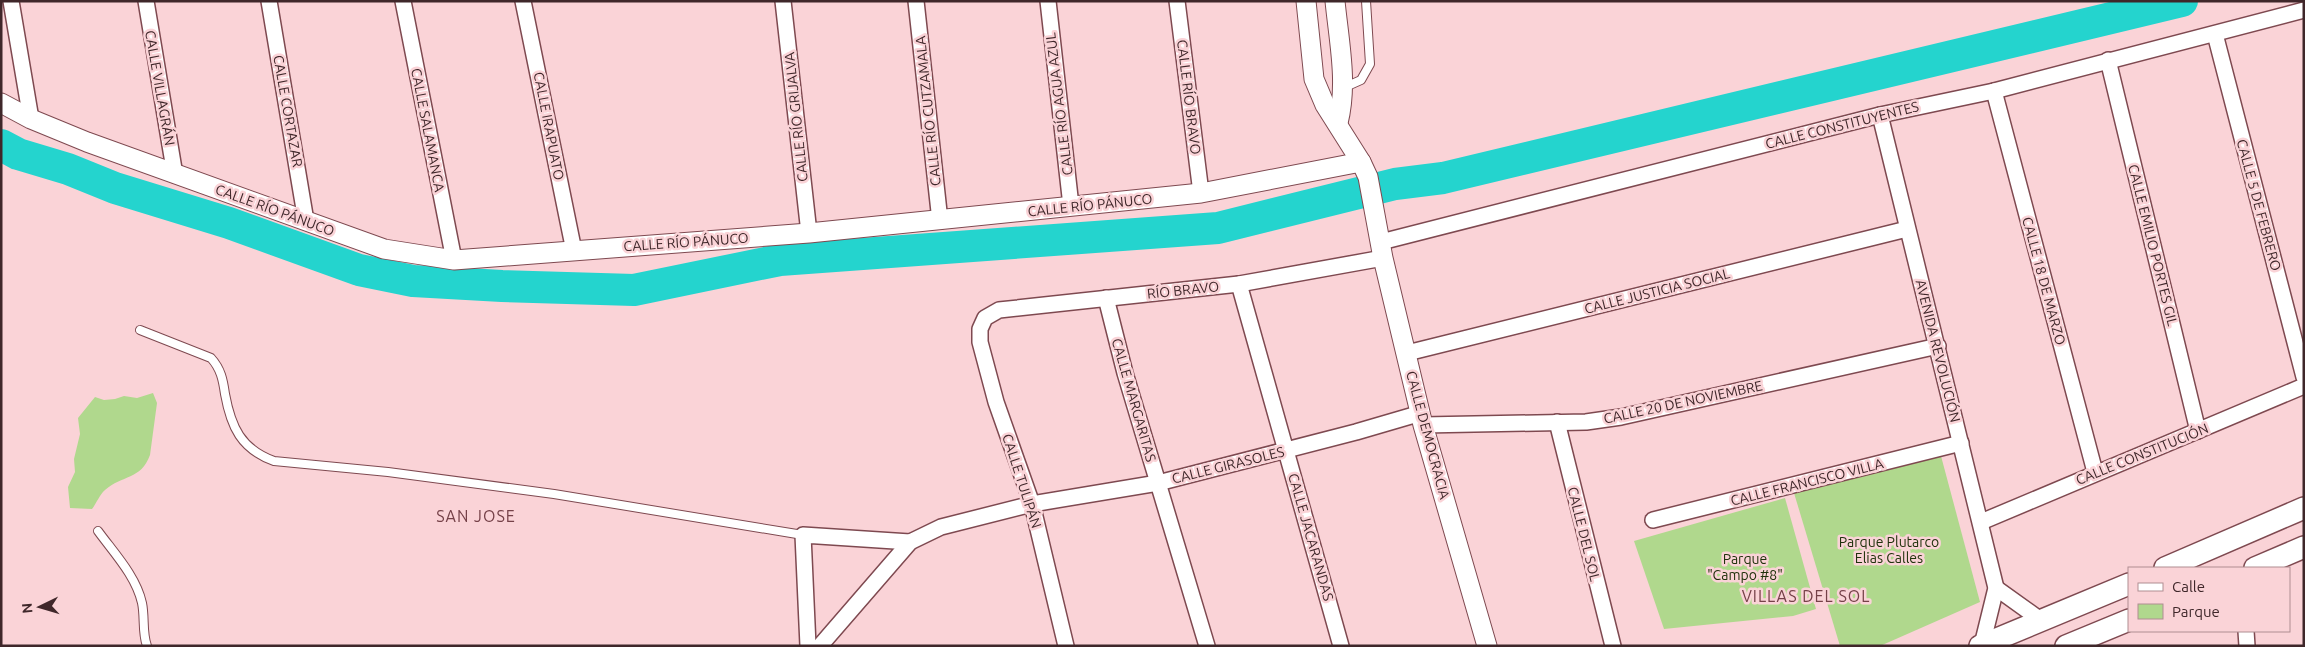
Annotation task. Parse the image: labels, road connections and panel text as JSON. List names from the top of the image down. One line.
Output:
{"streets":{"street":["CALLE VILLAGRÁN","CALLE RÍO BRAVO","CALLE RÍO AGUA AZUL","CALLE CORTAZAR","CALLE RÍO CUTZAMALA","CALLE RÍO GRIJALVA","CALLE CONSTITUYENTES","CALLE IRAPUATO","CALLE SALAMANCA","CALLE RÍO PÁNUCO","CALLE 5 DE FEBRERO","CALLE EMILIO PORTES GIL","CALLE 18 DE MARZO","RÍO BRAVO","CALLE JUSTICIA SOCIAL","AVENIDA REVOLUCIÓN","CALLE MARGARITAS","CALLE 20 DE NOVIEMBRE","CALLE DEMOCRACIA","CALLE CONSTITUCIÓN","CALLE GIRASOLES","CALLE TULIPÁN","CALLE FRANCISCO VILLA","CALLE DEL SOL","CALLE JACARANDAS"]},"crossings":[["CALLE VILLAGRÁN","CALLE RÍO PÁNUCO"],["CALLE RÍO BRAVO","CALLE RÍO PÁNUCO"],["CALLE RÍO AGUA AZUL","CALLE RÍO PÁNUCO"],["CALLE CORTAZAR","CALLE RÍO PÁNUCO"],["CALLE RÍO CUTZAMALA","CALLE RÍO PÁNUCO"],["CALLE RÍO GRIJALVA","CALLE RÍO PÁNUCO"],["CALLE CONSTITUYENTES","CALLE 5 DE FEBRERO"],["CALLE CONSTITUYENTES","CALLE EMILIO PORTES GIL"],["CALLE CONSTITUYENTES","CALLE 18 DE MARZO"],["CALLE CONSTITUYENTES","RÍO BRAVO"],["CALLE CONSTITUYENTES","AVENIDA REVOLUCIÓN"],["CALLE CONSTITUYENTES","CALLE DEMOCRACIA"],["CALLE IRAPUATO","CALLE RÍO PÁNUCO"],["CALLE SALAMANCA","CALLE RÍO PÁNUCO"],["CALLE RÍO PÁNUCO","CALLE DEMOCRACIA"],["CALLE EMILIO PORTES GIL","CALLE CONSTITUCIÓN"],["CALLE 18 DE MARZO","CALLE CONSTITUCIÓN"],["RÍO BRAVO","CALLE MARGARITAS"],["RÍO BRAVO","CALLE DEMOCRACIA"],["RÍO BRAVO","CALLE TULIPÁN"],["RÍO BRAVO","CALLE JACARANDAS"],["CALLE JUSTICIA SOCIAL","AVENIDA REVOLUCIÓN"],["CALLE JUSTICIA SOCIAL","CALLE DEMOCRACIA"],["AVENIDA REVOLUCIÓN","CALLE 20 DE NOVIEMBRE"],["AVENIDA REVOLUCIÓN","CALLE CONSTITUCIÓN"],["AVENIDA REVOLUCIÓN","CALLE FRANCISCO VILLA"],["CALLE MARGARITAS","CALLE GIRASOLES"],["CALLE 20 DE NOVIEMBRE","CALLE DEMOCRACIA"],["CALLE 20 DE NOVIEMBRE","CALLE GIRASOLES"],["CALLE 20 DE NOVIEMBRE","CALLE DEL SOL"],["CALLE DEMOCRACIA","CALLE GIRASOLES"],["CALLE GIRASOLES","CALLE TULIPÁN"],["CALLE GIRASOLES","CALLE JACARANDAS"]],"districts":["SAN JOSE","VILLAS DEL SOL"],"parks":["Parque Plutarco Elias Calles","Parque \"Campo #8\""],"legend":["Calle","Parque"],"north":"left"}
